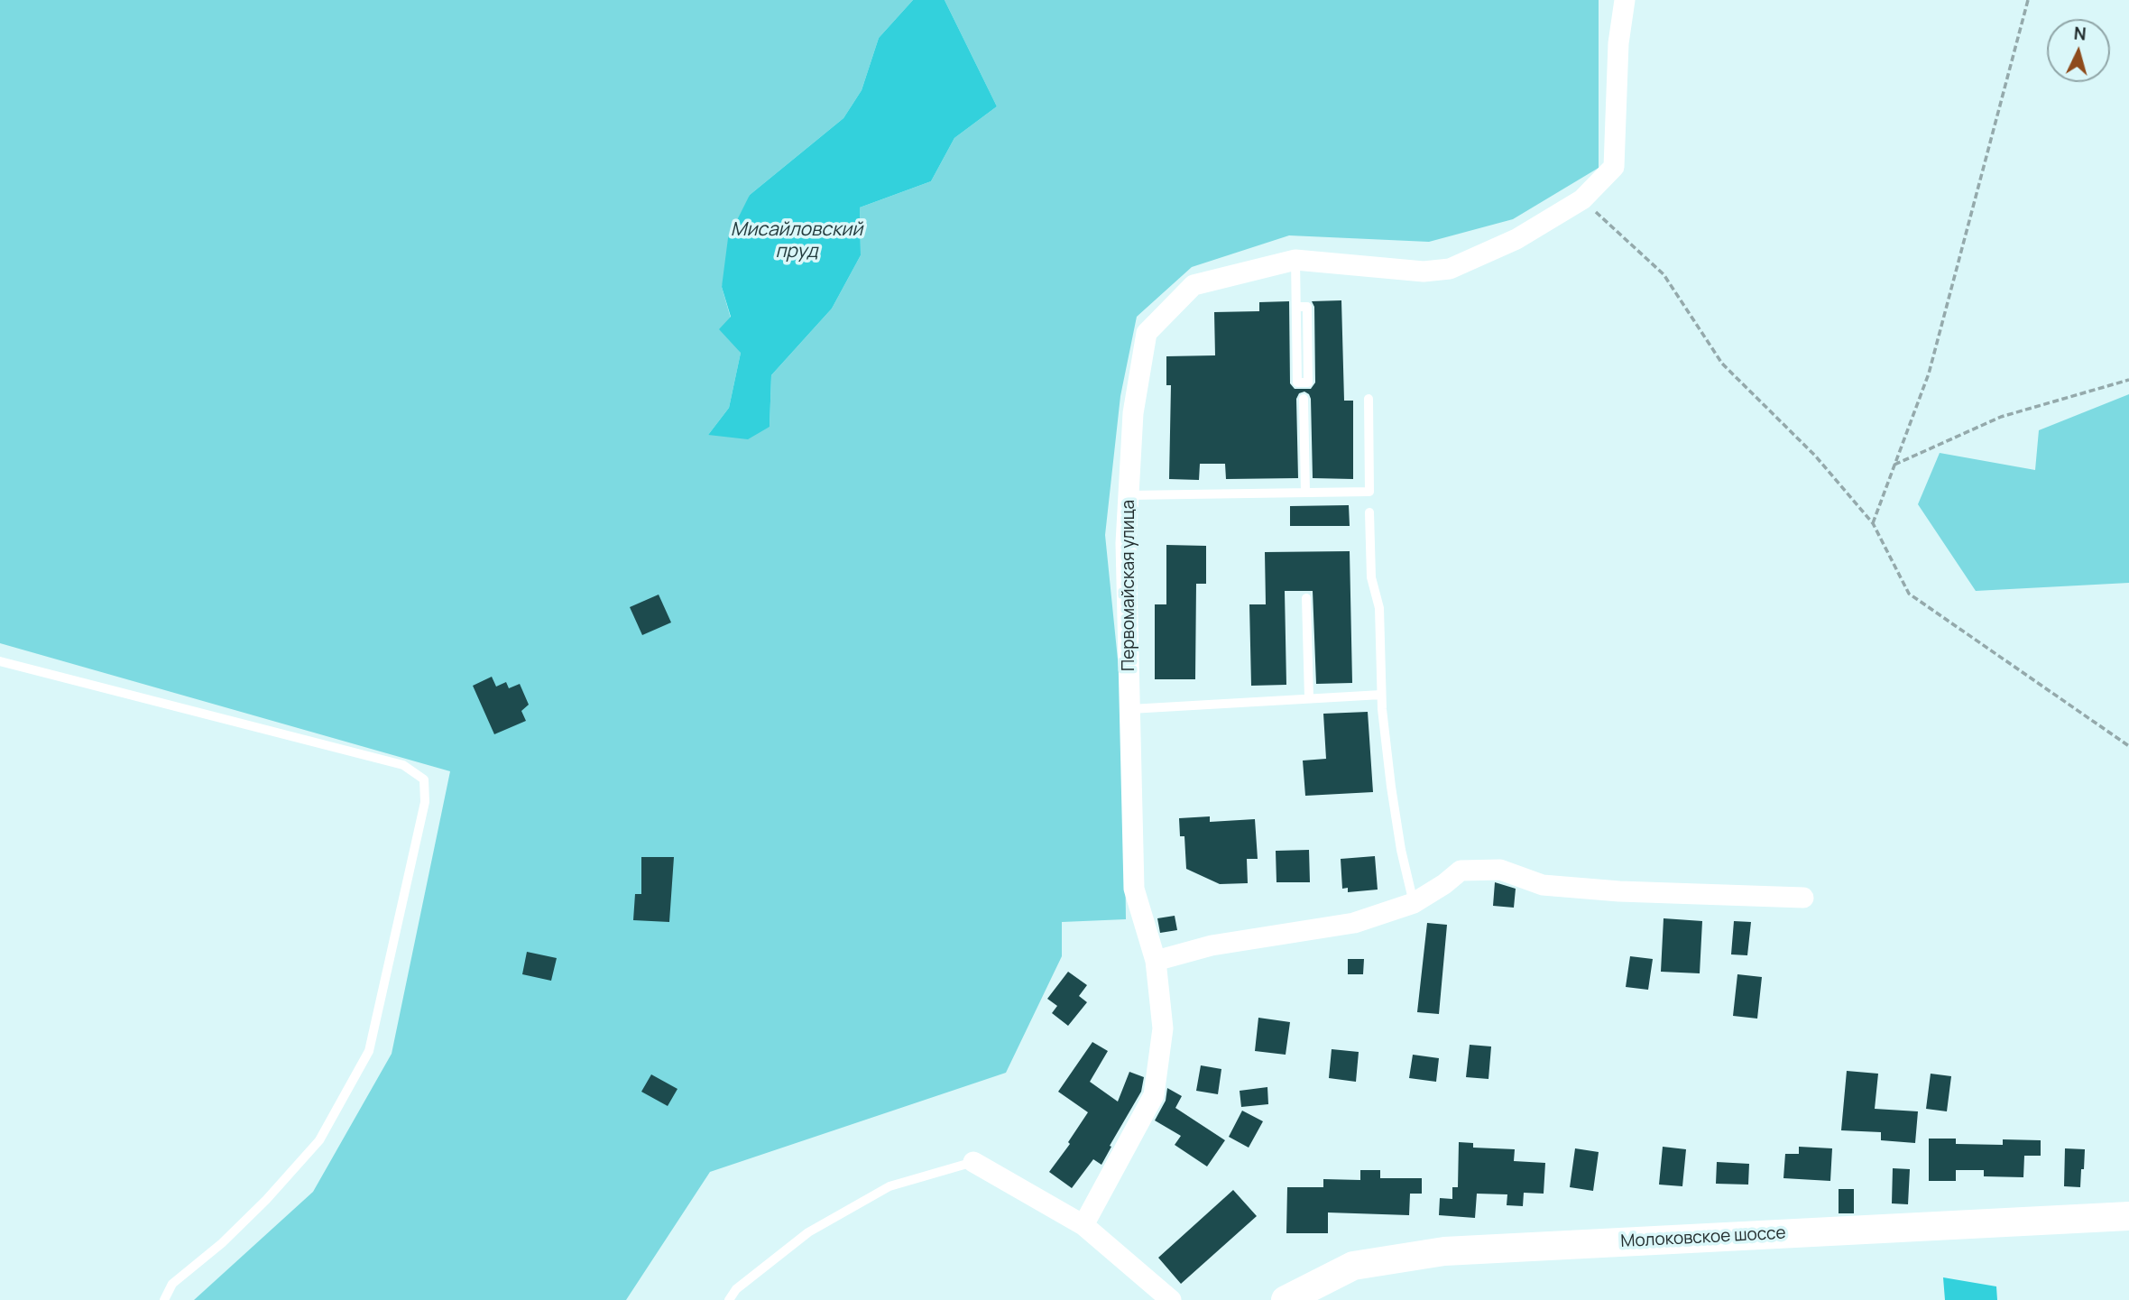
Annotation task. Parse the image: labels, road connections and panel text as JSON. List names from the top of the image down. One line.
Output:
{"streets":{"main road":["Молоковское шоссе"],"street":["Первомайская улица"]},"water":["Мисайловский пруд"],"north":"top"}
